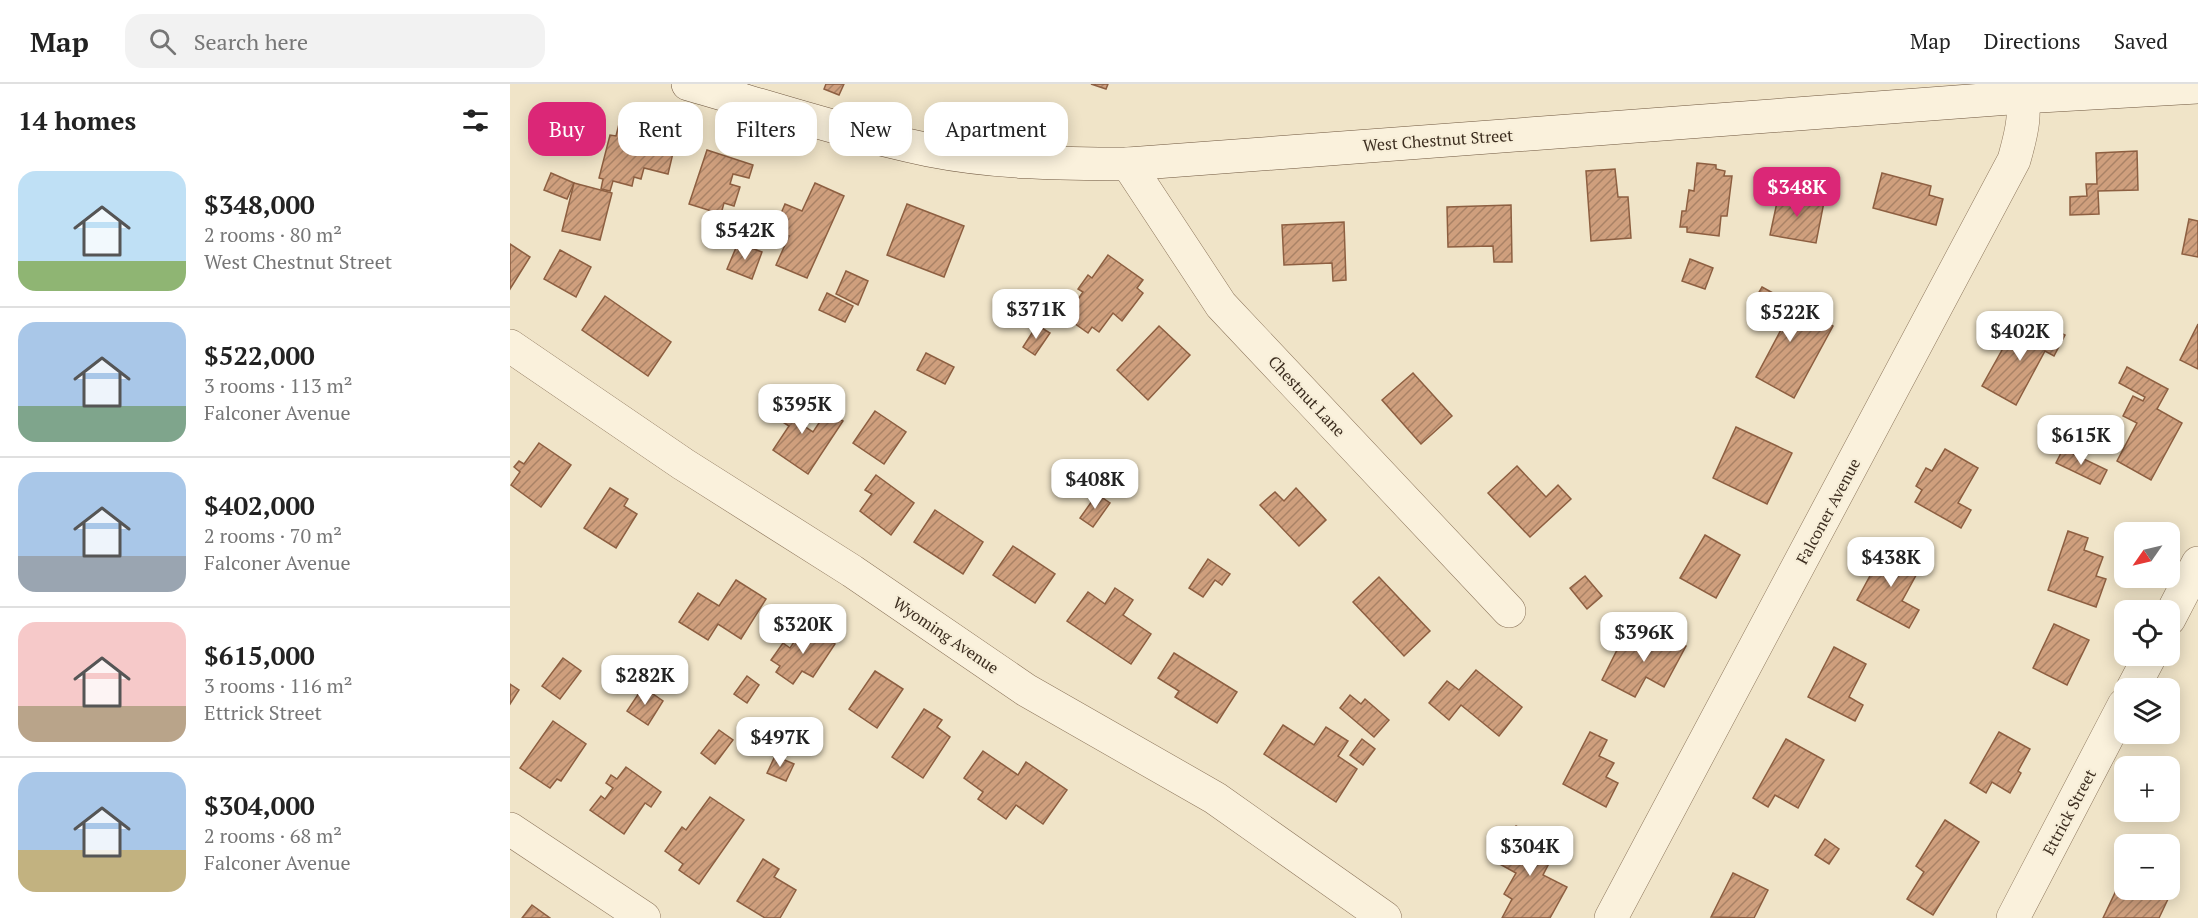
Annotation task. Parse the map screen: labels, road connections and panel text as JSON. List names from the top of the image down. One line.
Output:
{"streets":{"street":["West Chestnut Street","Chestnut Lane","Falconer Avenue","Wyoming Avenue","Ettrick Street"]},"crossings":[["West Chestnut Street","Chestnut Lane"],["West Chestnut Street","Falconer Avenue"]],"north":"bottom left","page":{"header":"Map","search":"Search here","nav":["Map","Directions","Saved"],"heading":"14 homes","chip":["Buy","Rent","Filters","New","Apartment"],"list":[{"name":"$348,000","note":"2 rooms · 80 m² · West Chestnut Street"},{"name":"$522,000","note":"3 rooms · 113 m² · Falconer Avenue"},{"name":"$402,000","note":"2 rooms · 70 m² · Falconer Avenue"},{"name":"$615,000","note":"3 rooms · 116 m² · Ettrick Street"},{"name":"$304,000","note":"2 rooms · 68 m² · Falconer Avenue"}],"price":["$348K","$542K","$371K","$522K","$402K","$395K","$615K","$408K","$438K","$320K","$396K","$282K","$497K","$304K"],"map_buttons":["+","−"]}}
